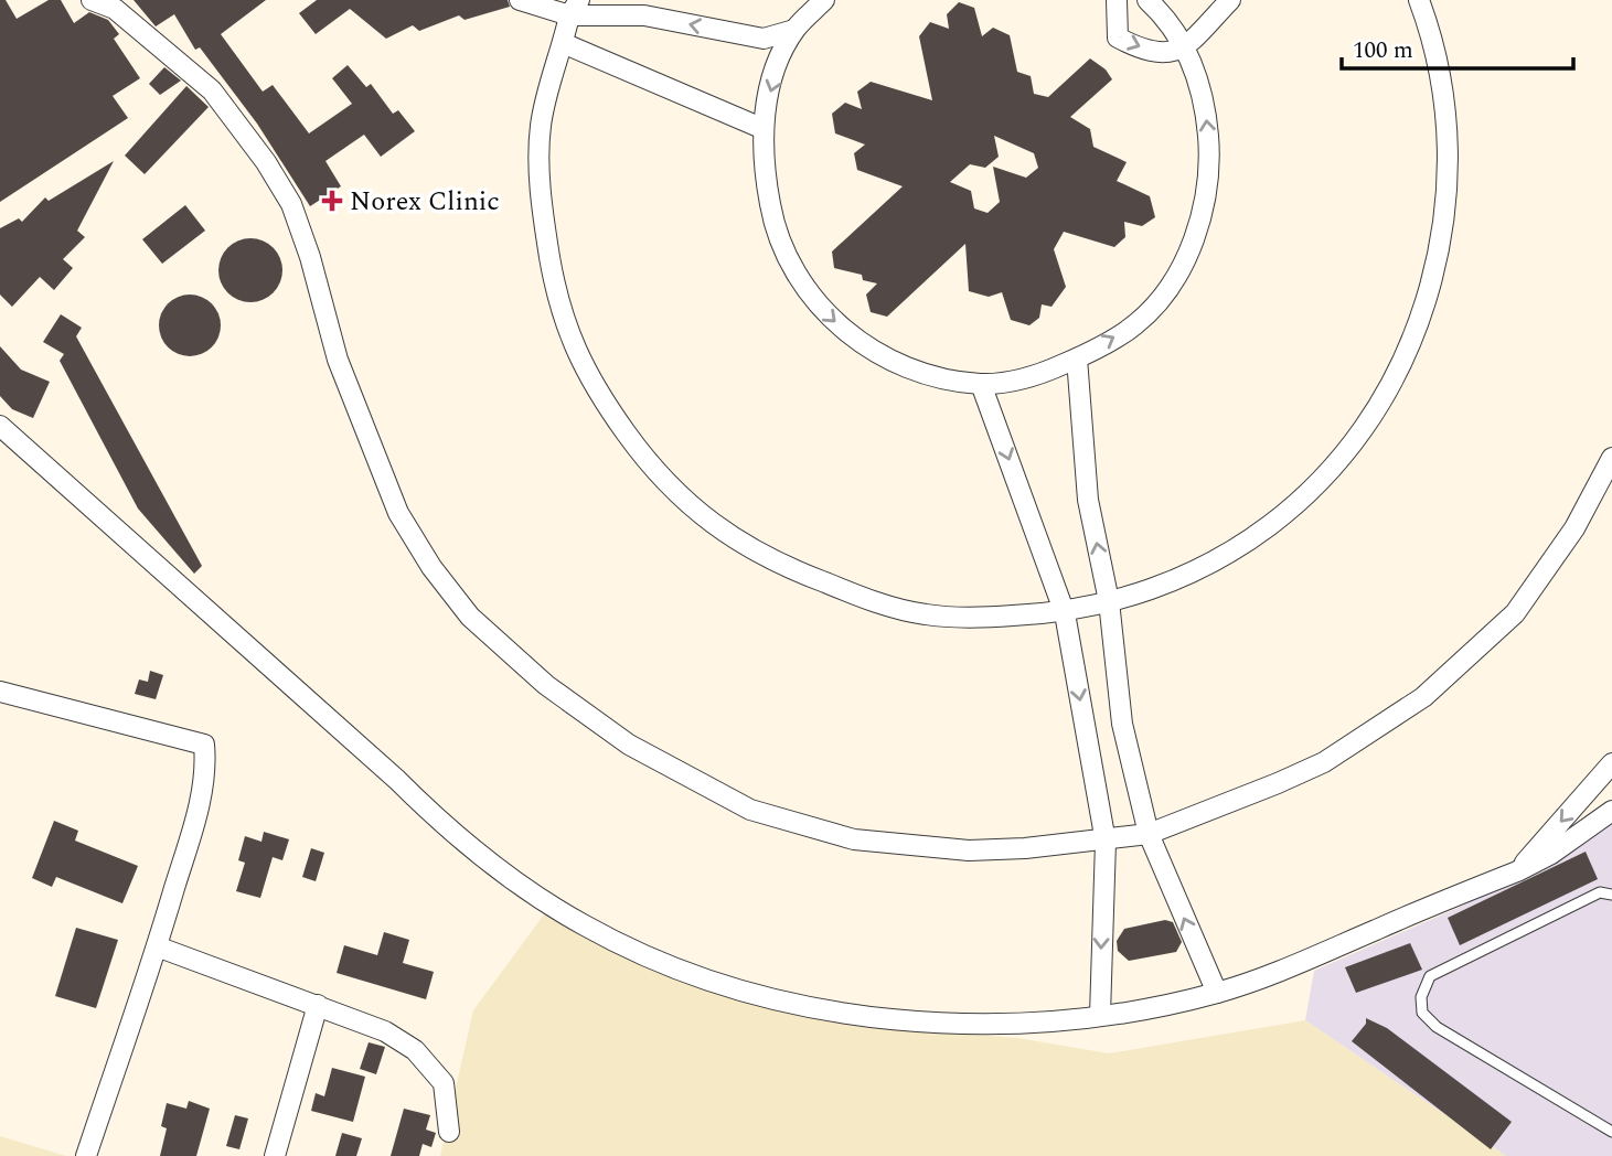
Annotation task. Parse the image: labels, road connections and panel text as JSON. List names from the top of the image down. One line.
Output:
{"places":{"health":["Norex Clinic"]},"scale_bar":"100 m"}
